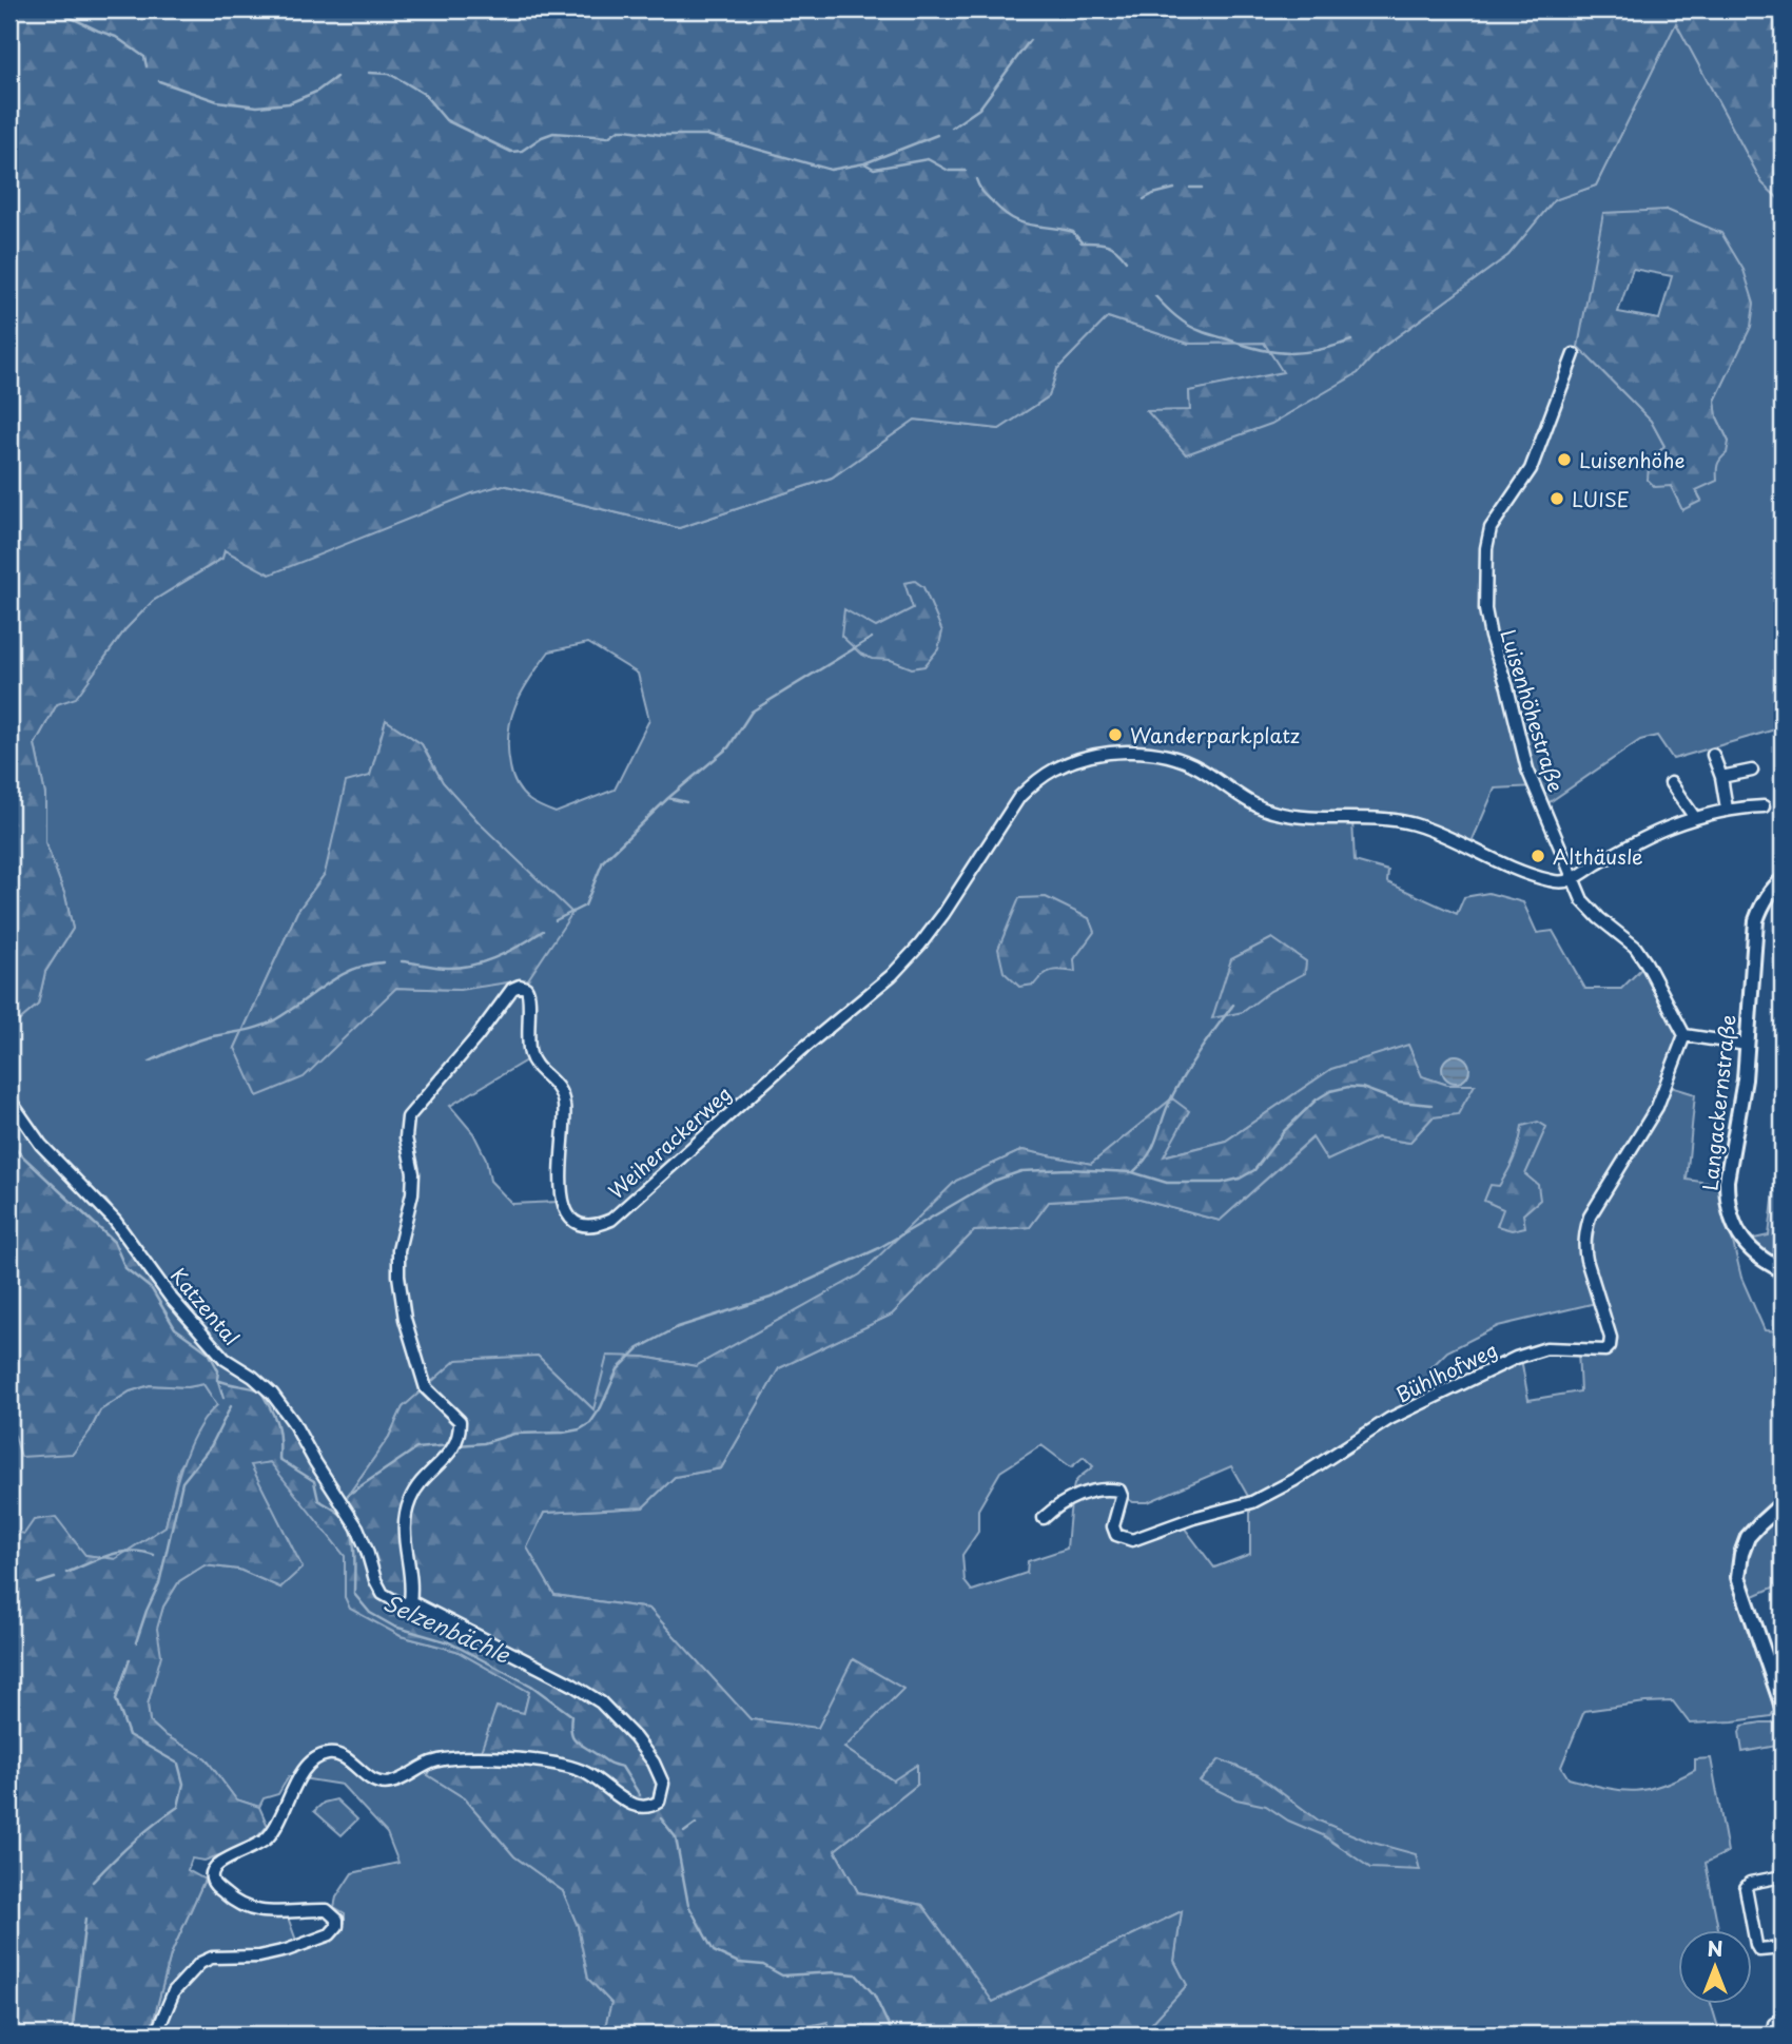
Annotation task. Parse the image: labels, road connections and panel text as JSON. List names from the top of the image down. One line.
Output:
{"streets":{"street":["Luisenhöhestraße","Langackernstraße","Weiherackerweg","Katzental","Bühlhofweg"]},"crossings":[["Luisenhöhestraße","Weiherackerweg"],["Luisenhöhestraße","Bühlhofweg"],["Weiherackerweg","Katzental"]],"water":["Selzenbächle"],"places":["Luisenhöhe","LUISE","Wanderparkplatz","Althäusle"],"north":"top"}
